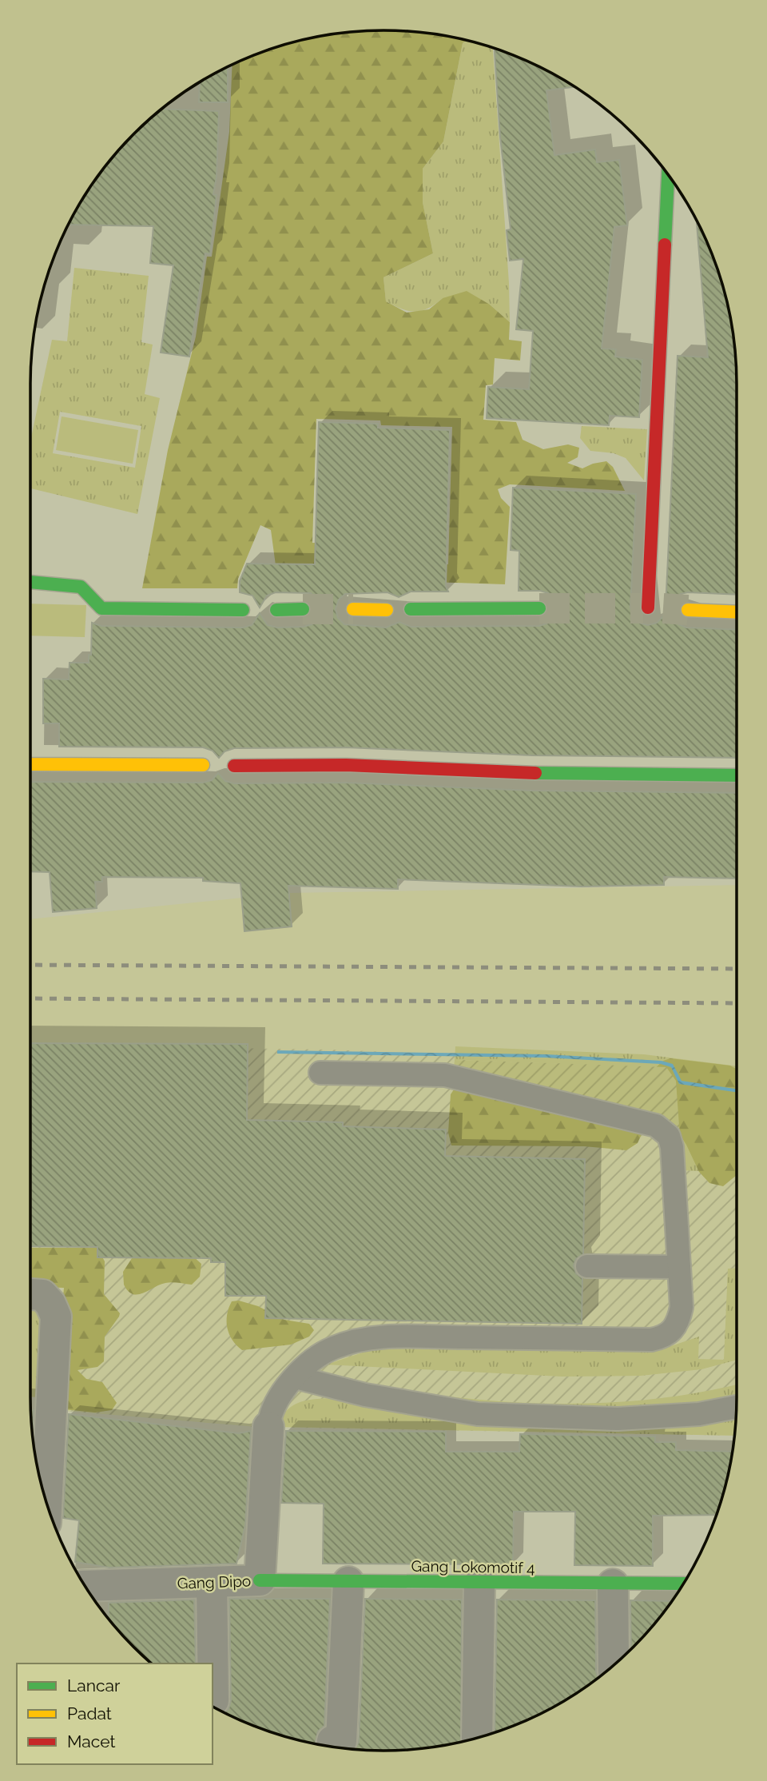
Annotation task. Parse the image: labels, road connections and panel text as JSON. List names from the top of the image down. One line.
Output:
{"streets":{"street":["Gang Lokomotif 4","Gang Dipo"]},"crossings":[["Gang Lokomotif 4","Gang Dipo"]],"legend":["Lancar","Padat","Macet"]}
